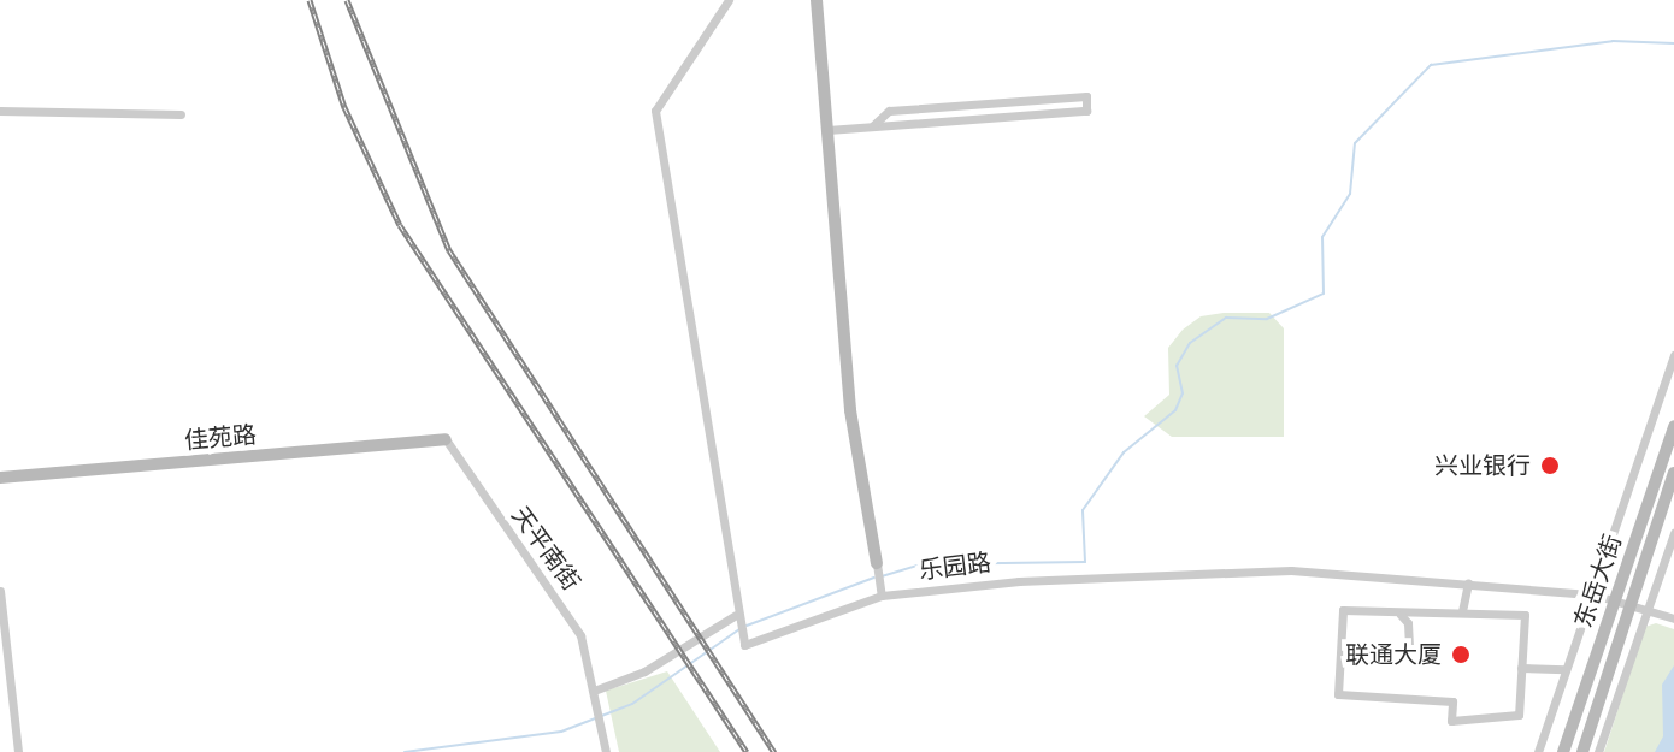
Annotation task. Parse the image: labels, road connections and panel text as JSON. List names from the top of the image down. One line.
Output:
{"streets":{"street":["佳苑路","天平南街","乐园路","东岳大街"]},"crossings":[["佳苑路","天平南街"],["乐园路","东岳大街"]],"places":["兴业银行","联通大厦"]}
